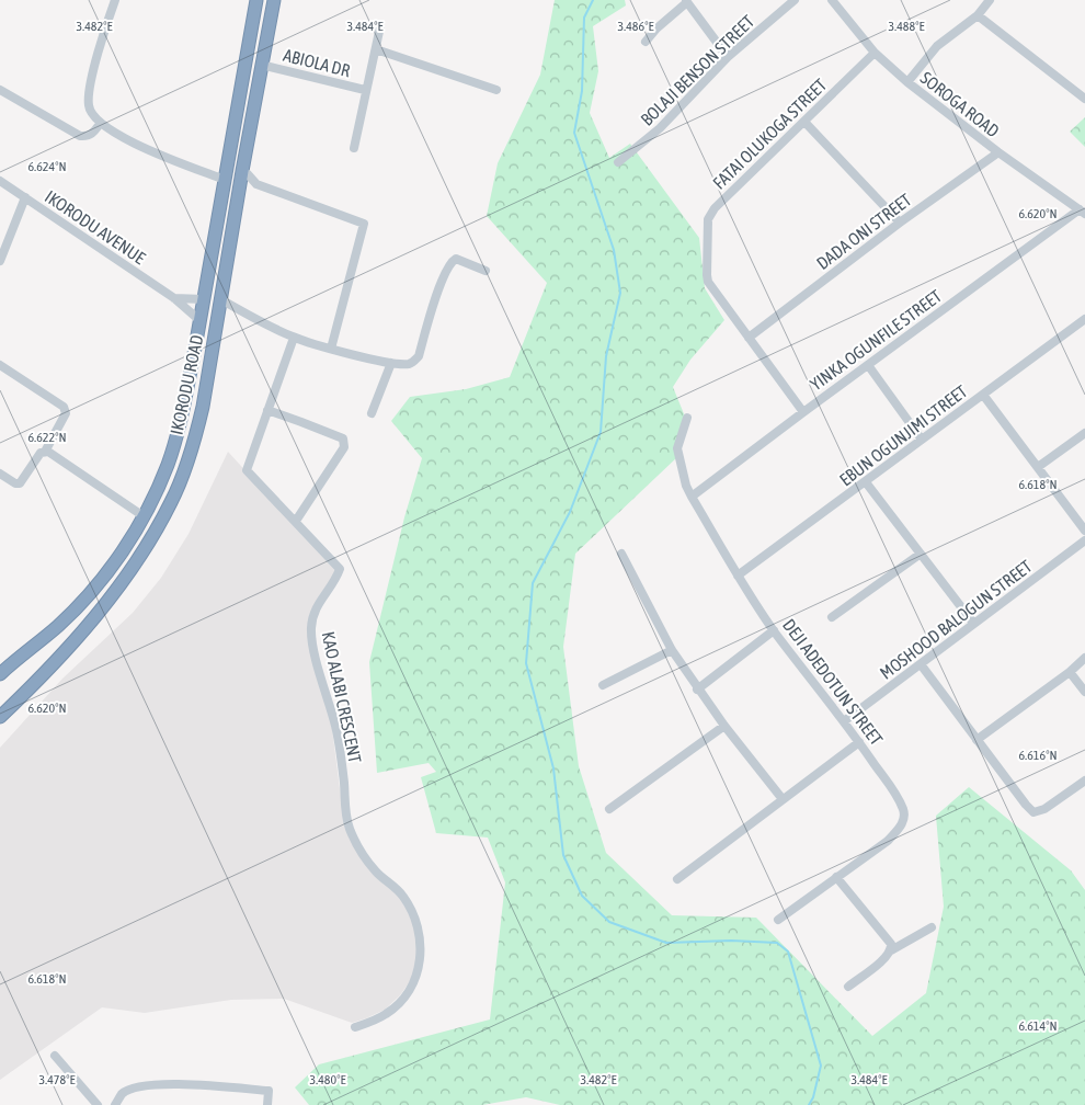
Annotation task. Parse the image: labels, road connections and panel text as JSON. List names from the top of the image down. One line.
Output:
{"streets":{"highway":["IKORODU ROAD"],"street":["ABIOLA DR","BOLAJI BENSON STREET","SOROGA ROAD","FATAI OLUKOGA STREET","IKORODU AVENUE","DADA ONI STREET","YINKA OGUNFILE STREET","EBUN OGUNJIMI STREET","MOSHOOD BALOGUN STREET","DEJI ADEDOTUN STREET","KAO ALABI CRESCENT"]},"crossings":[["ABIOLA DR","IKORODU ROAD"],["SOROGA ROAD","FATAI OLUKOGA STREET"],["SOROGA ROAD","DADA ONI STREET"],["SOROGA ROAD","YINKA OGUNFILE STREET"],["FATAI OLUKOGA STREET","DADA ONI STREET"],["FATAI OLUKOGA STREET","YINKA OGUNFILE STREET"],["IKORODU AVENUE","IKORODU ROAD"],["YINKA OGUNFILE STREET","DEJI ADEDOTUN STREET"],["EBUN OGUNJIMI STREET","DEJI ADEDOTUN STREET"],["MOSHOOD BALOGUN STREET","DEJI ADEDOTUN STREET"]],"coordinates":["3.482°E","3.484°E","3.486°E","3.488°E","6.624°N","6.620°N","6.622°N","6.618°N","6.616°N","6.614°N","3.478°E","3.480°E"]}
